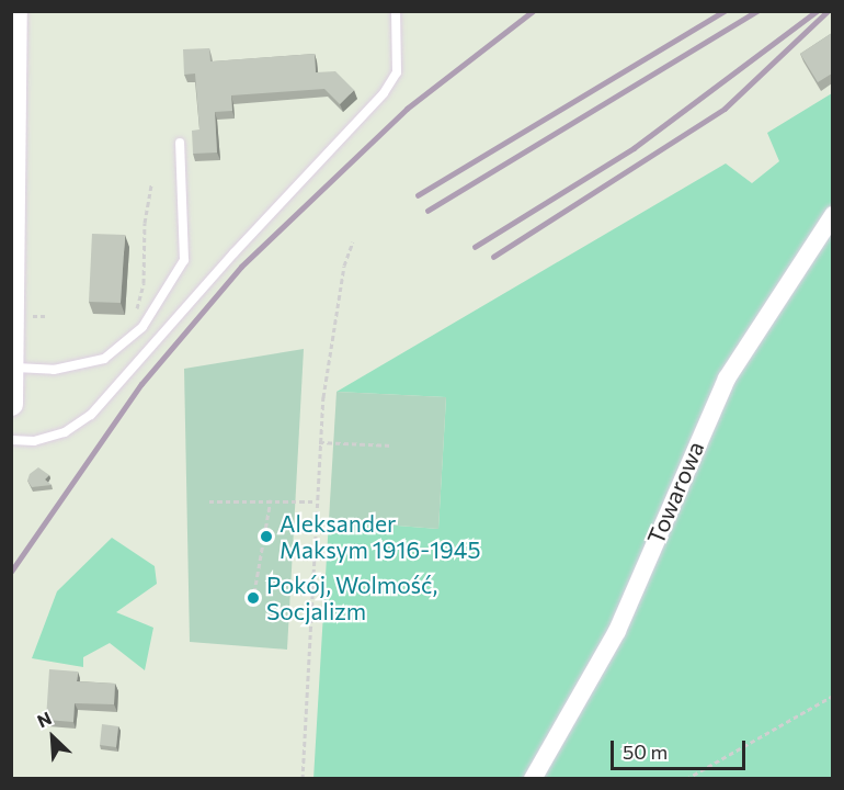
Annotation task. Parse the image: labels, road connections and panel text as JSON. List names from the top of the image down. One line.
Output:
{"streets":{"street":["Towarowa"]},"places":["Aleksander Maksym 1916-1945","Pokój, Wolmość, Socjalizm"],"scale_bar":"50 m","north":"top left"}
